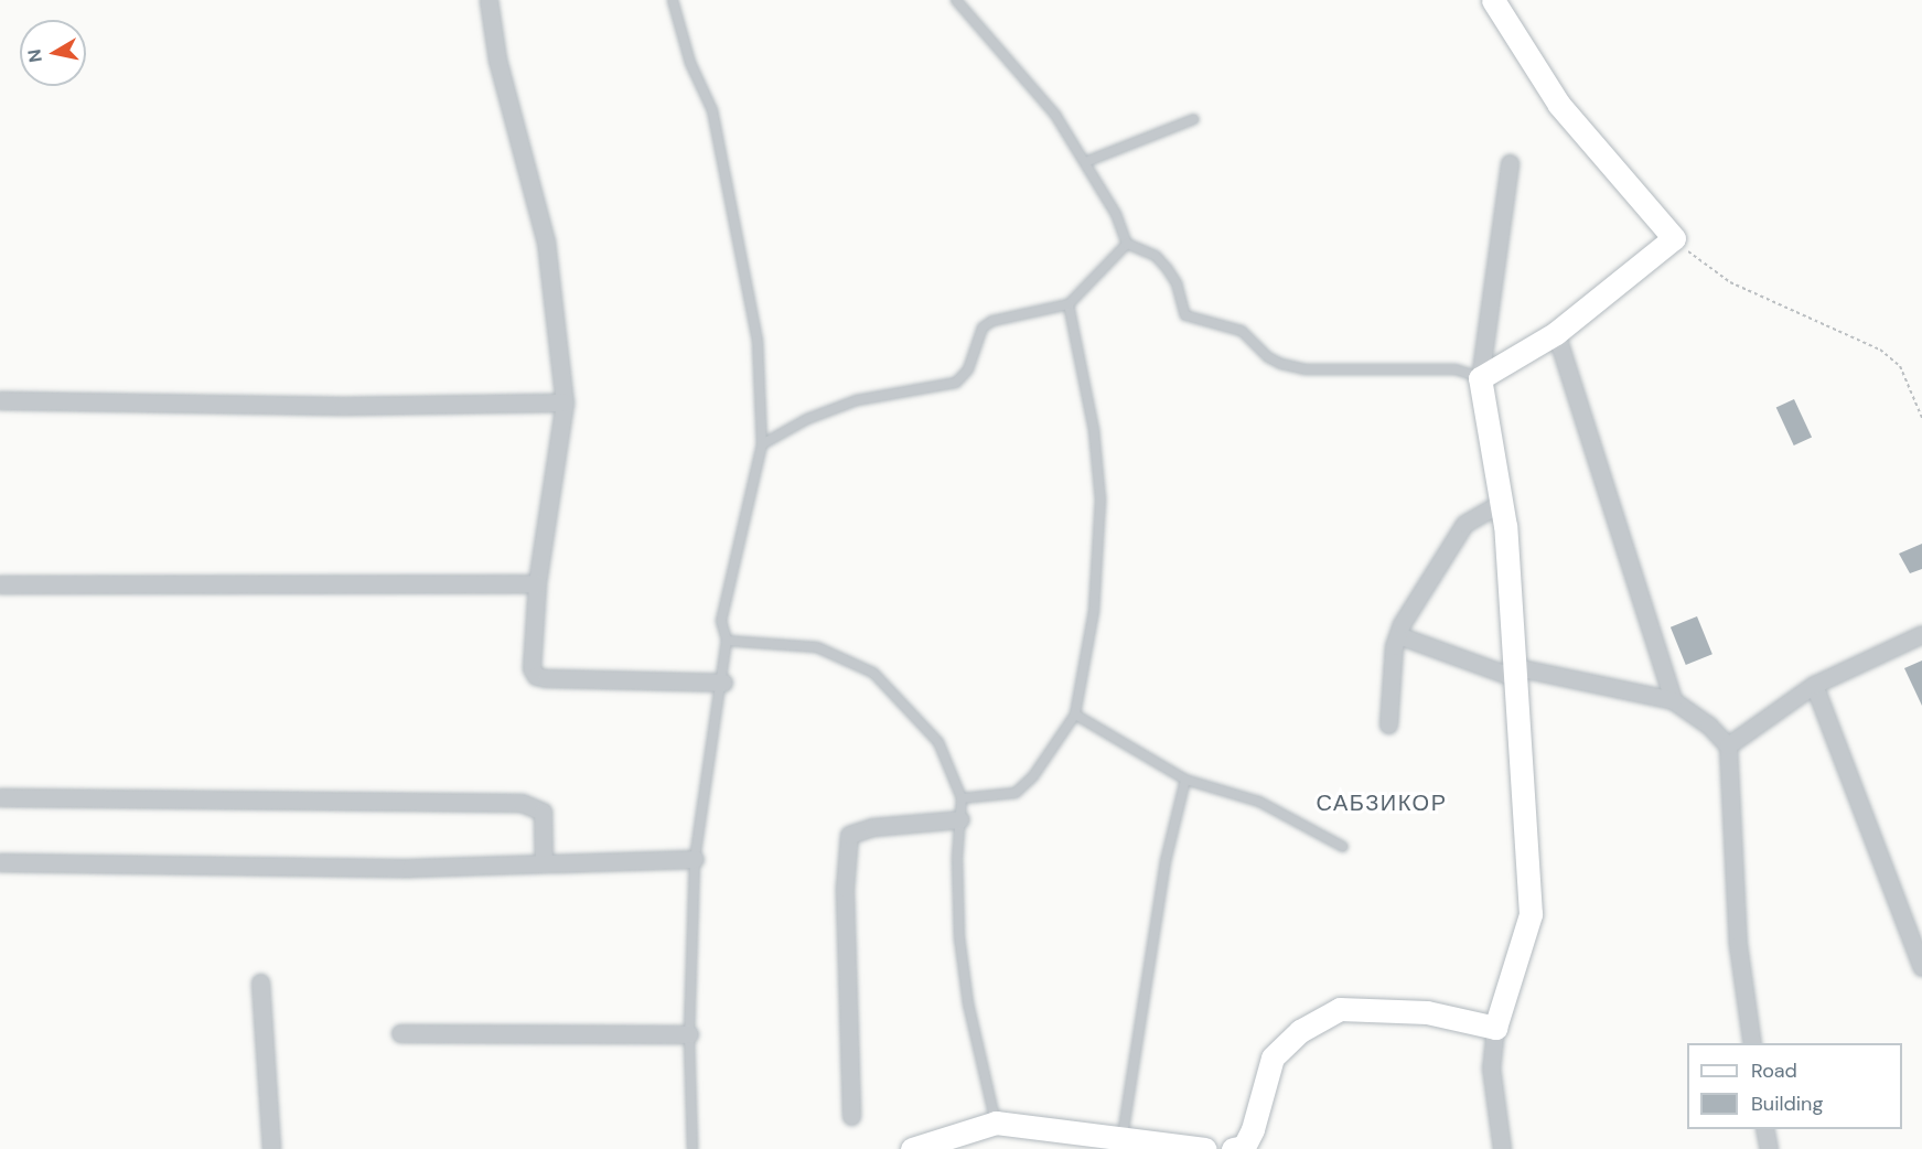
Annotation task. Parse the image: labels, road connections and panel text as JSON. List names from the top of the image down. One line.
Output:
{"districts":["САБЗИКОР"],"legend":["Road","Building"],"north":"left"}
